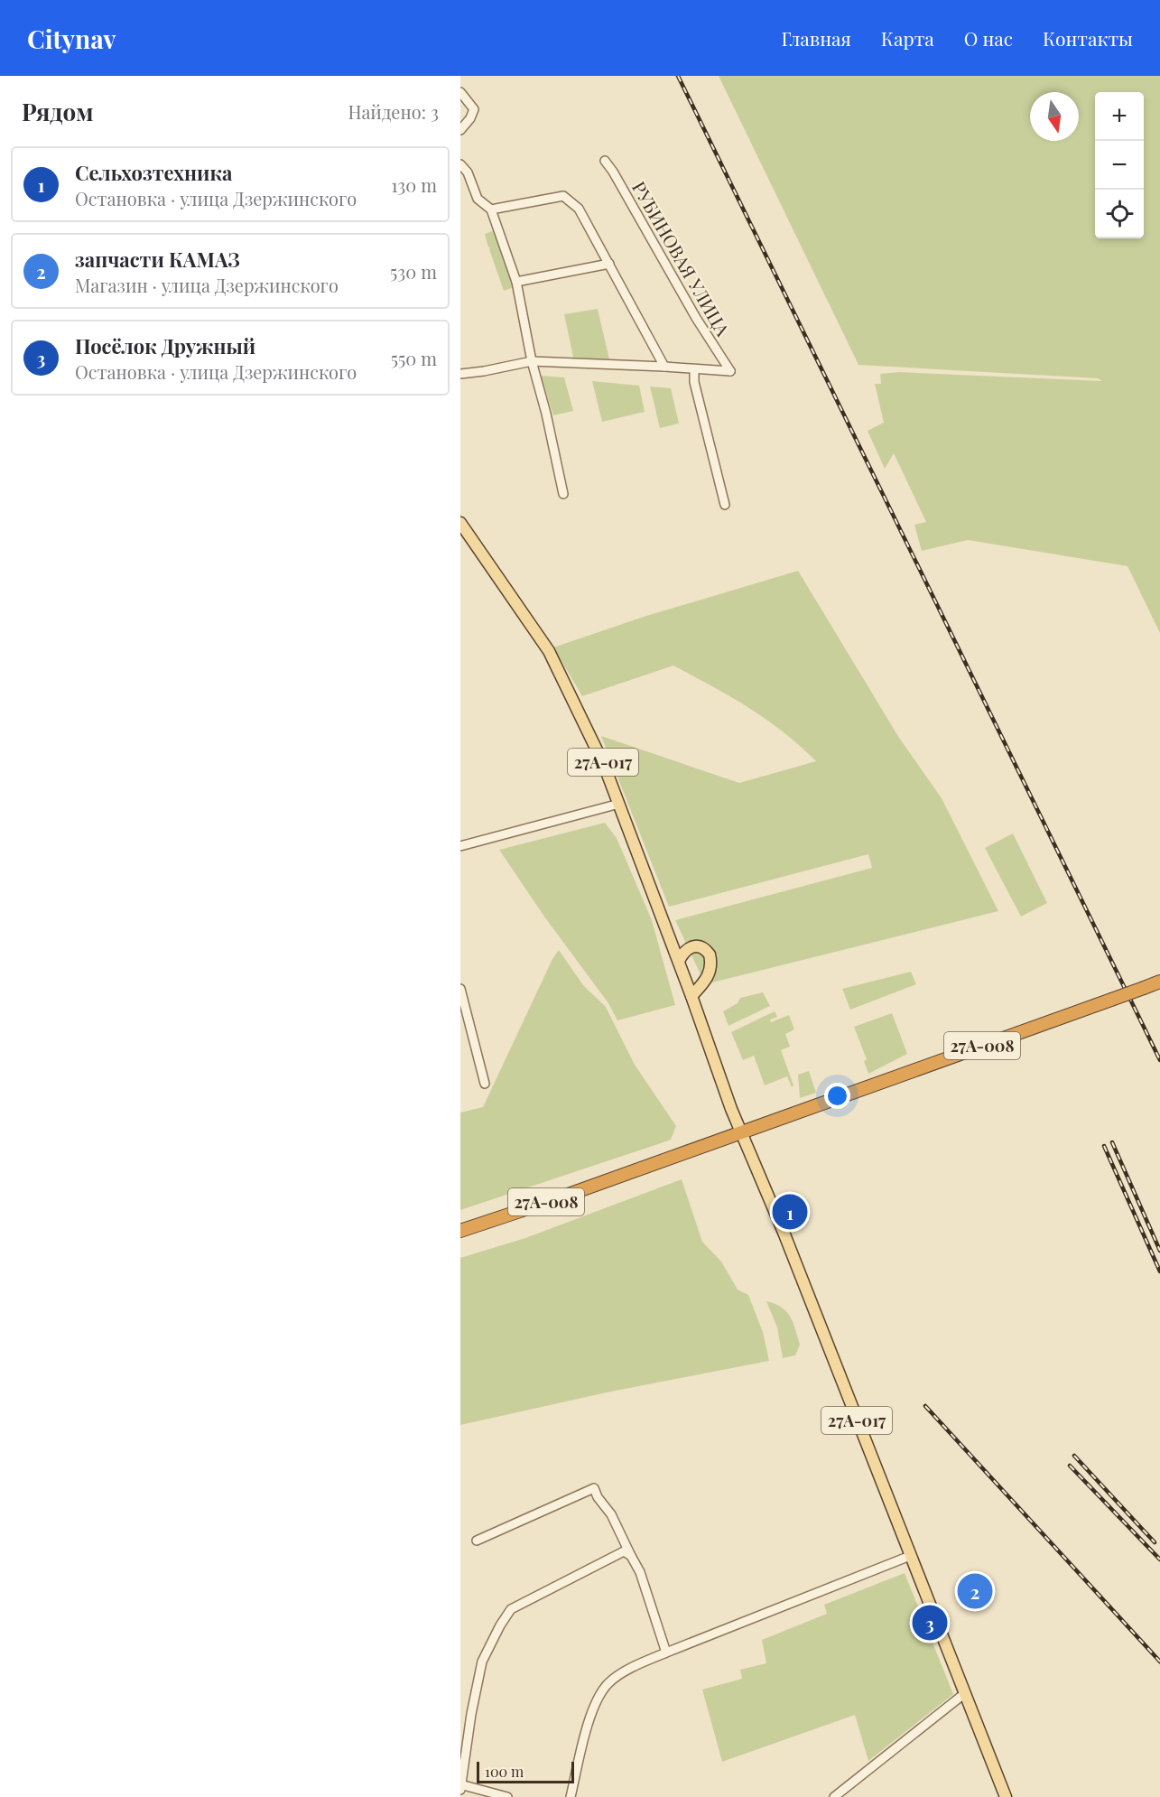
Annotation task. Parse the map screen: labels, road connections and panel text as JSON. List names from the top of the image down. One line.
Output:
{"streets":{"highway":["27А-008"],"main road":["27А-017"],"street":["РУБИНОВАЯ УЛИЦА"]},"crossings":[["27А-017","27А-008"]],"scale_bar":"100 m","north":"bottom","page":{"header":"Citynav","nav":["Главная","Карта","О нас","Контакты"],"heading":["Рядом","Найдено: 3"],"map_buttons":["+","−"],"list":[{"mark":"1","name":"Сельхозтехника","note":"Остановка · улица Дзержинского","value":"130 m"},{"mark":"2","name":"запчасти КАМАЗ","note":"Магазин · улица Дзержинского","value":"530 m"},{"mark":"3","name":"Посёлок Дружный","note":"Остановка · улица Дзержинского","value":"550 m"}],"pins":["1","2","3"],"scale":"100 m"}}
